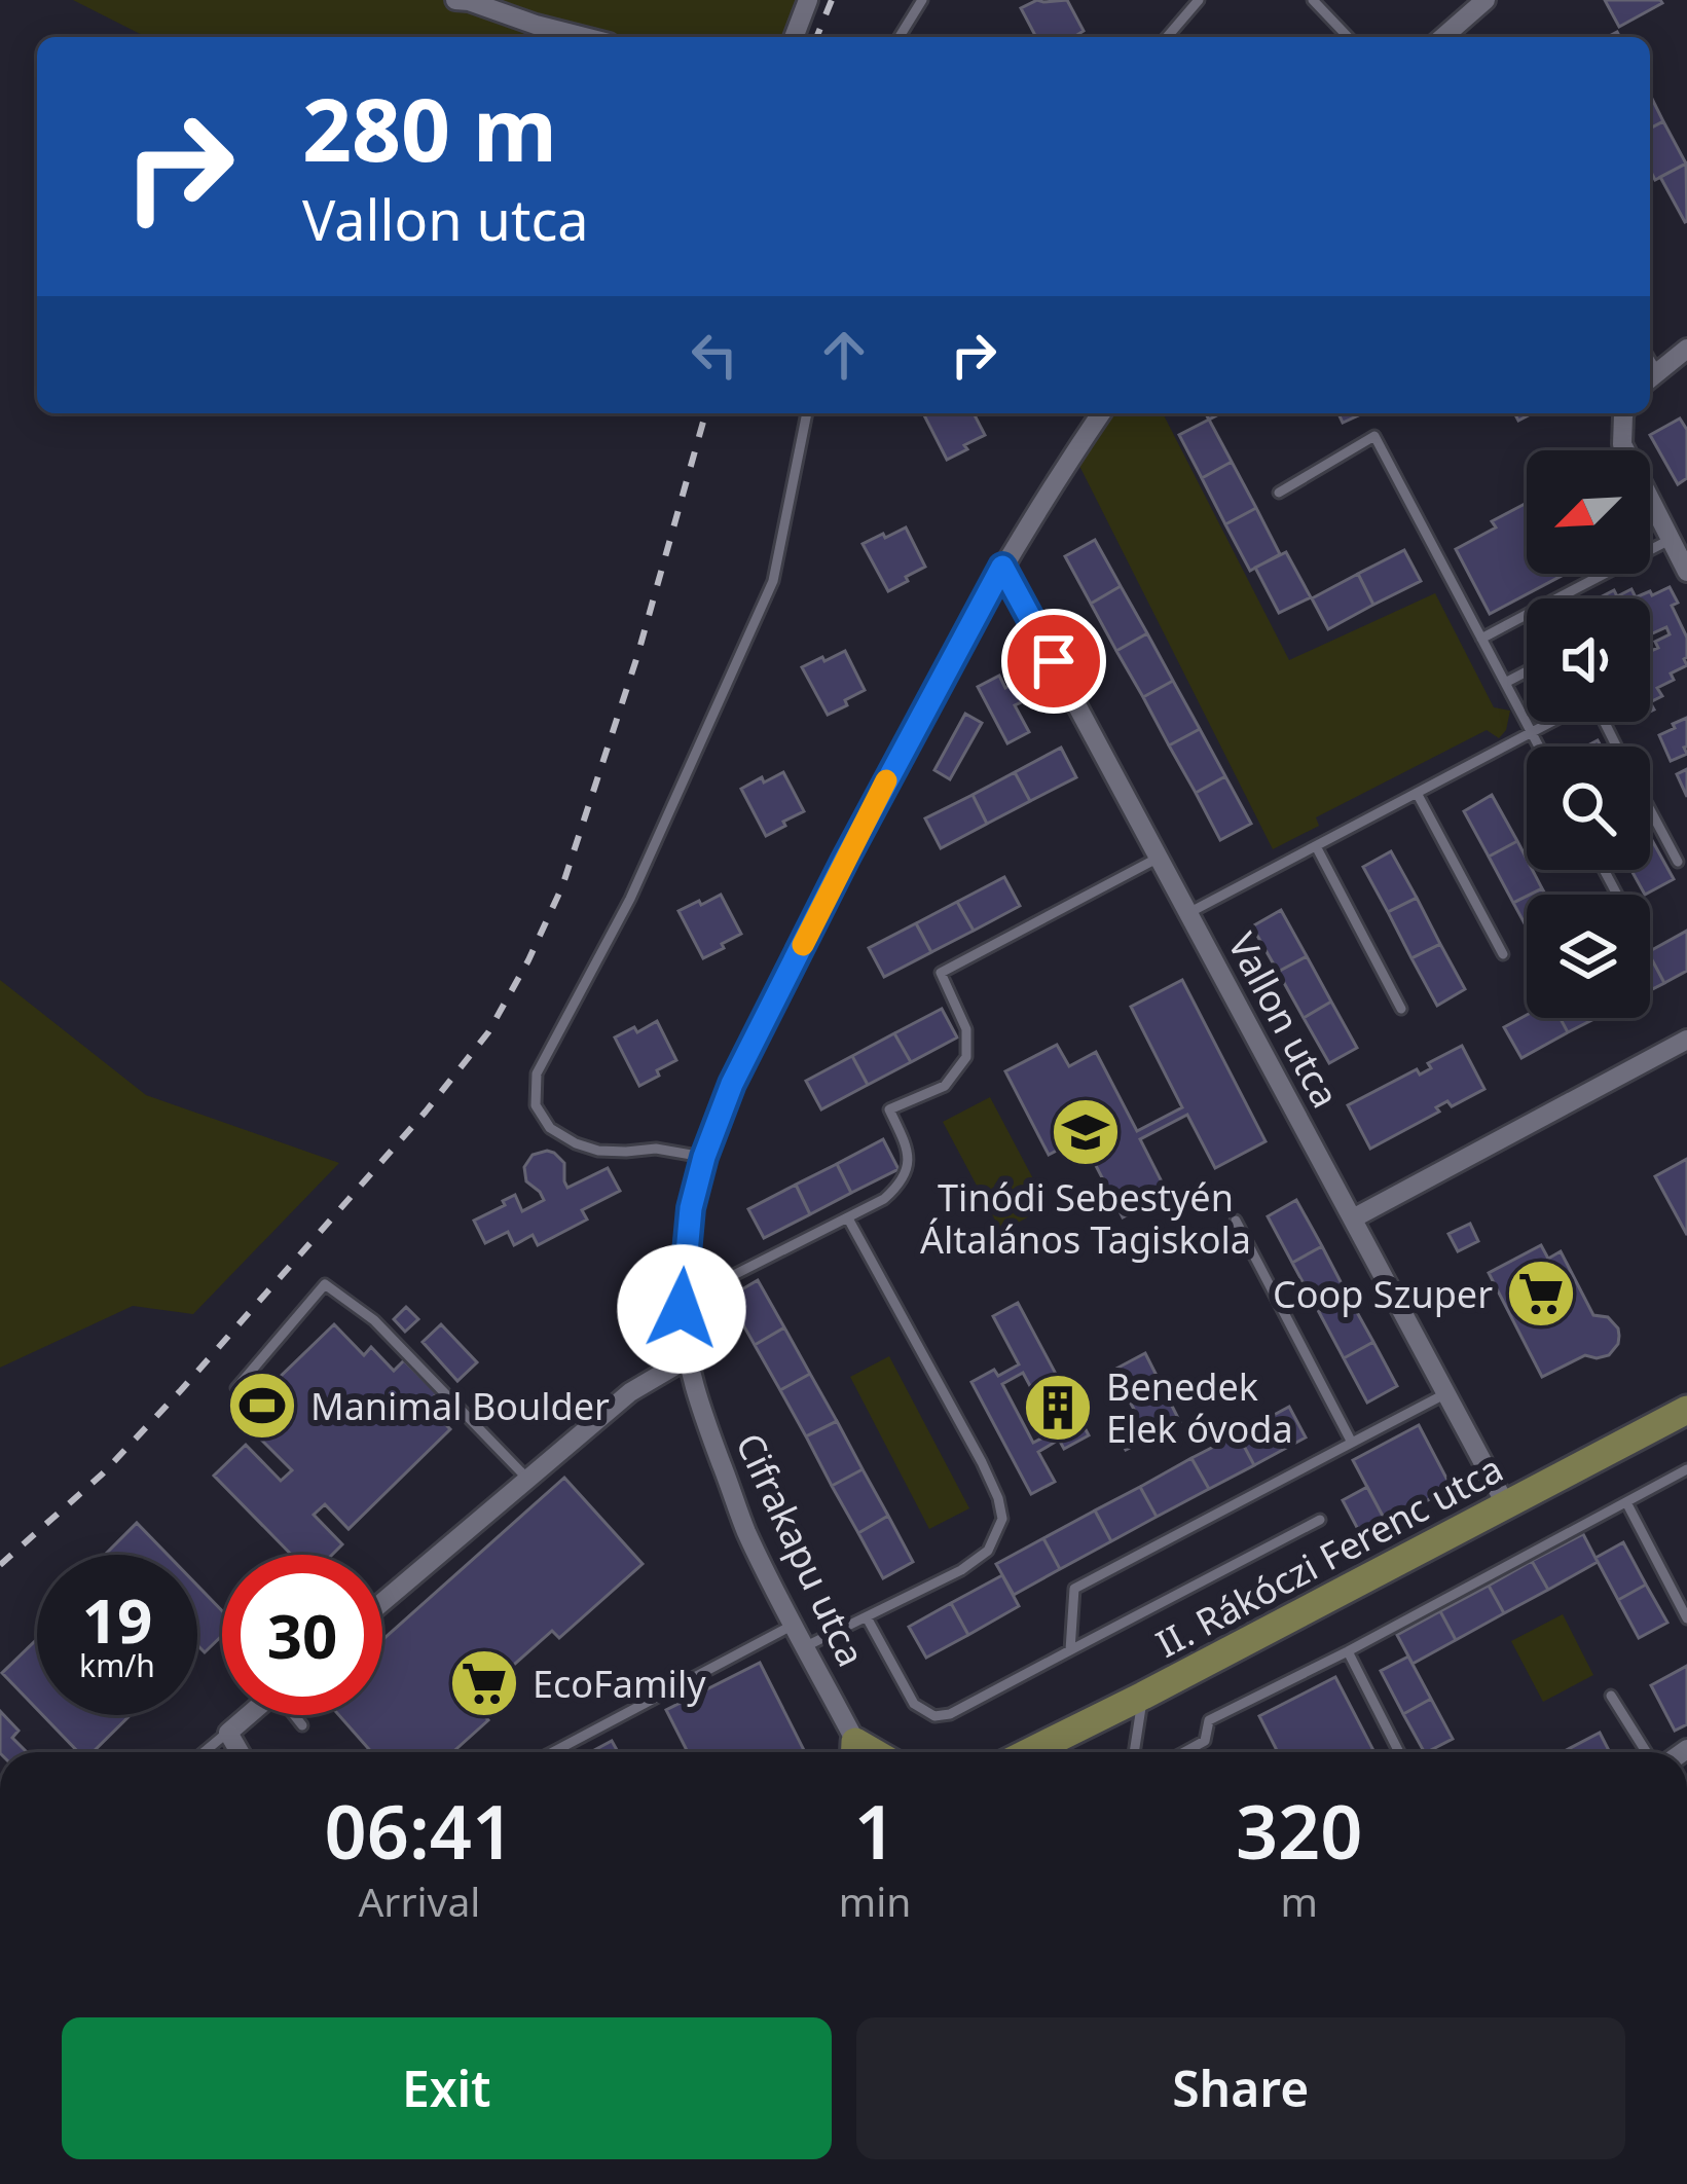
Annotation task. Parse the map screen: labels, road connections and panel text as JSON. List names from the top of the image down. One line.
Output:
{"streets":{"main road":["II. Rákóczi Ferenc utca"],"street":["Vallon utca","Cifrakapu utca"]},"crossings":[["Vallon utca","Cifrakapu utca"],["Vallon utca","II. Rákóczi Ferenc utca"]],"places":{"school or university":["Tinódi Sebestyén Általános Tagiskola"],"supermarket":["Coop Szuper","EcoFamily"],"sports":["Manimal Boulder"],"building":["Benedek Elek óvoda"]},"north":"bottom left","page":{"turn":["280 m","Vallon utca"],"speed":"19 km/h","limit":"30","eta":["06:41","Arrival","1","min","320","m"],"buttons":["Exit","Share"]}}
